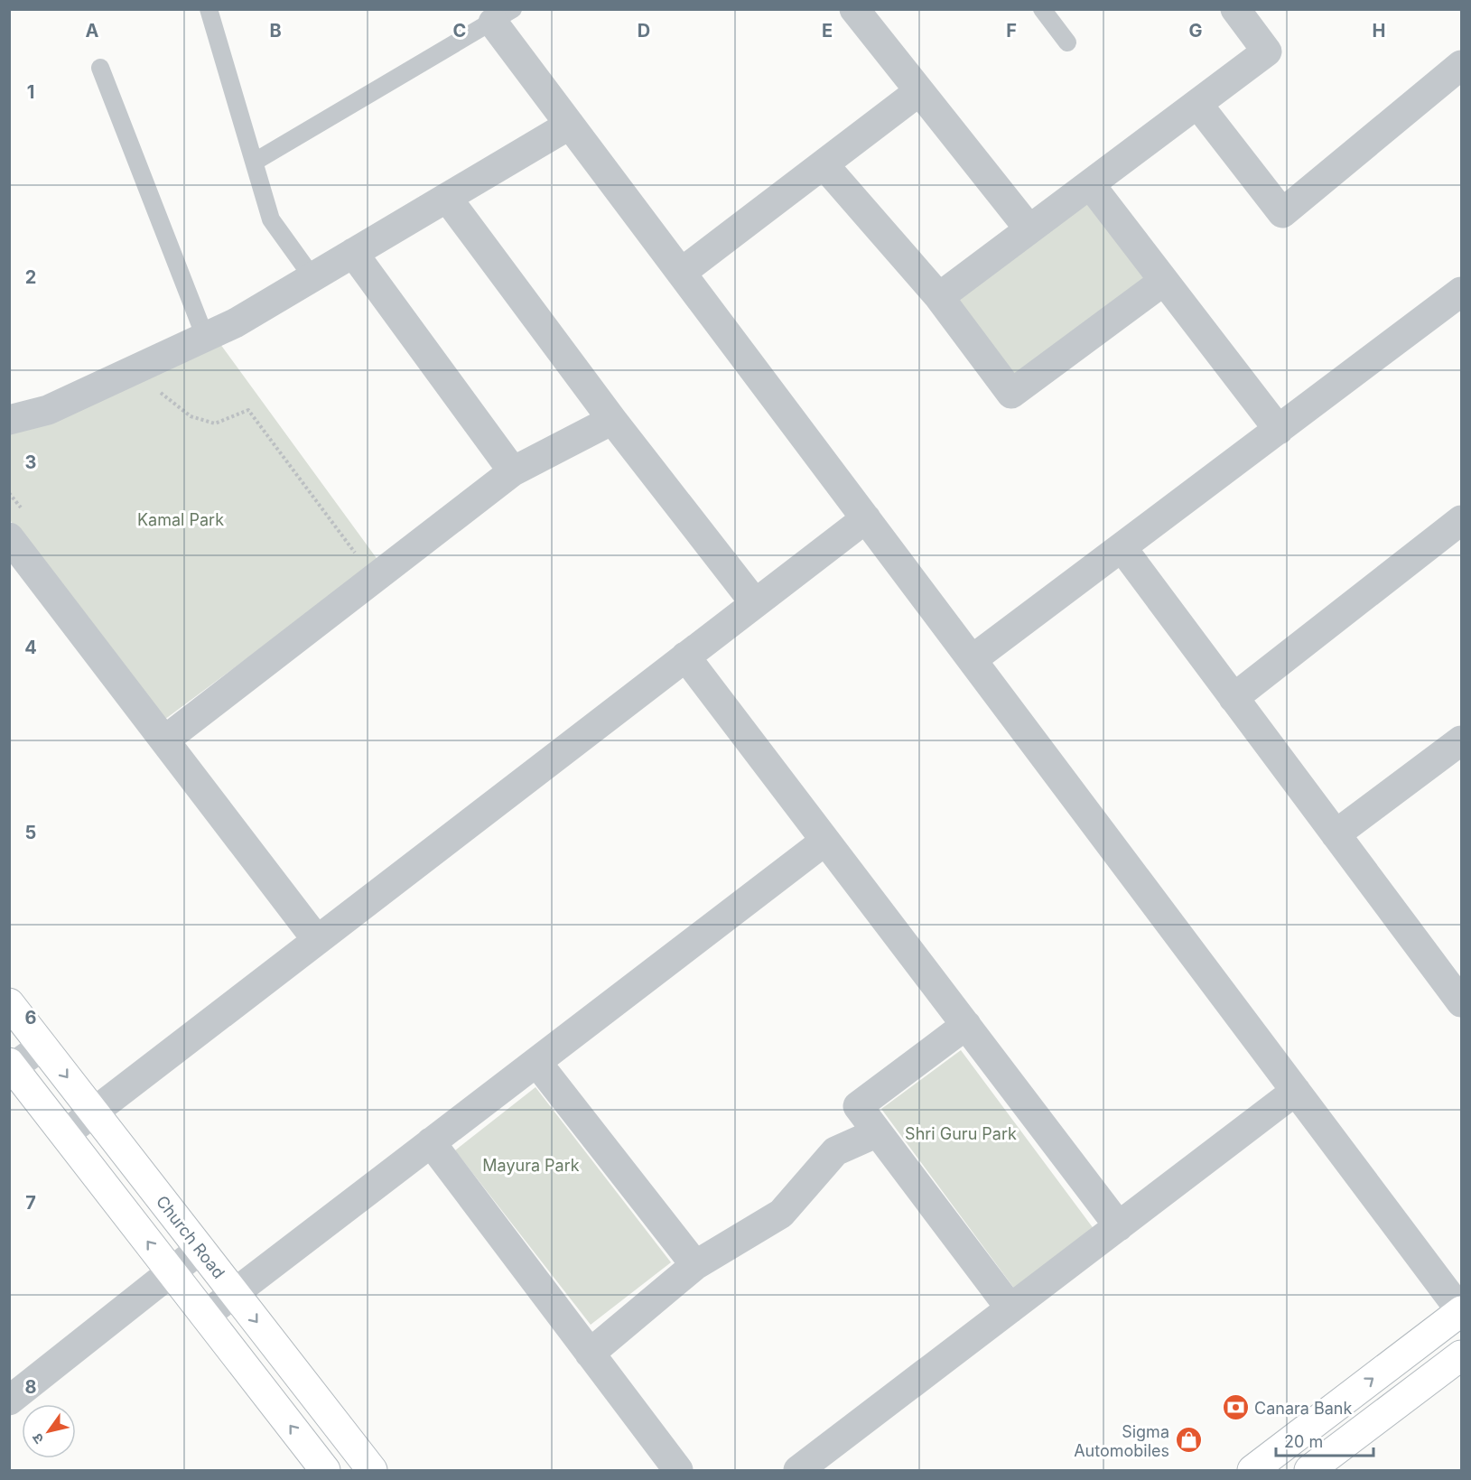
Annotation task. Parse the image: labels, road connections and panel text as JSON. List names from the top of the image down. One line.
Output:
{"streets":{"street":["Church Road"]},"parks":["Kamal Park","Shri Guru Park","Mayura Park"],"places":{"bank":["Canara Bank"],"shop":["Sigma Automobiles"]},"scale_bar":"20 m","north":"bottom left","grid":{"columns":["A","B","C","D","E","F","G","H"],"rows":["1","2","3","4","5","6","7","8"]}}
